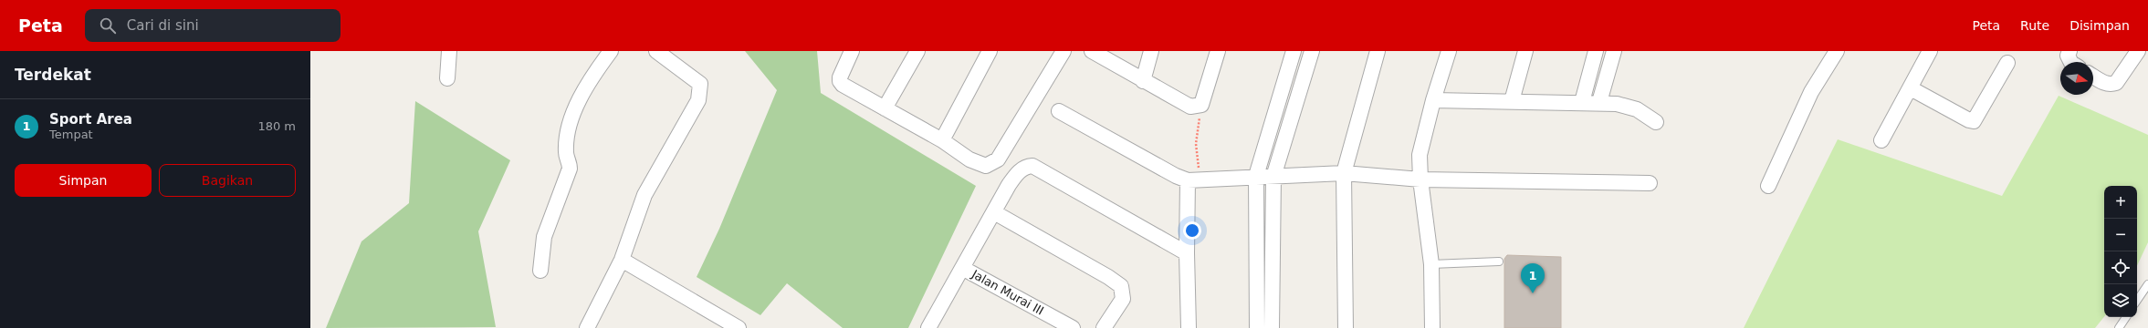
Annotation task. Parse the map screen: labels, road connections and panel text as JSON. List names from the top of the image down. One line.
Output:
{"streets":{"street":["Jalan Murai III"]},"north":"right","page":{"header":"Peta","search":"Cari di sini","nav":["Peta","Rute","Disimpan"],"heading":"Terdekat","list":[{"mark":"1","name":"Sport Area","note":"Tempat","value":"180 m"}],"buttons":["Simpan","Bagikan"],"map_buttons":["+","−"],"pins":"1"}}
